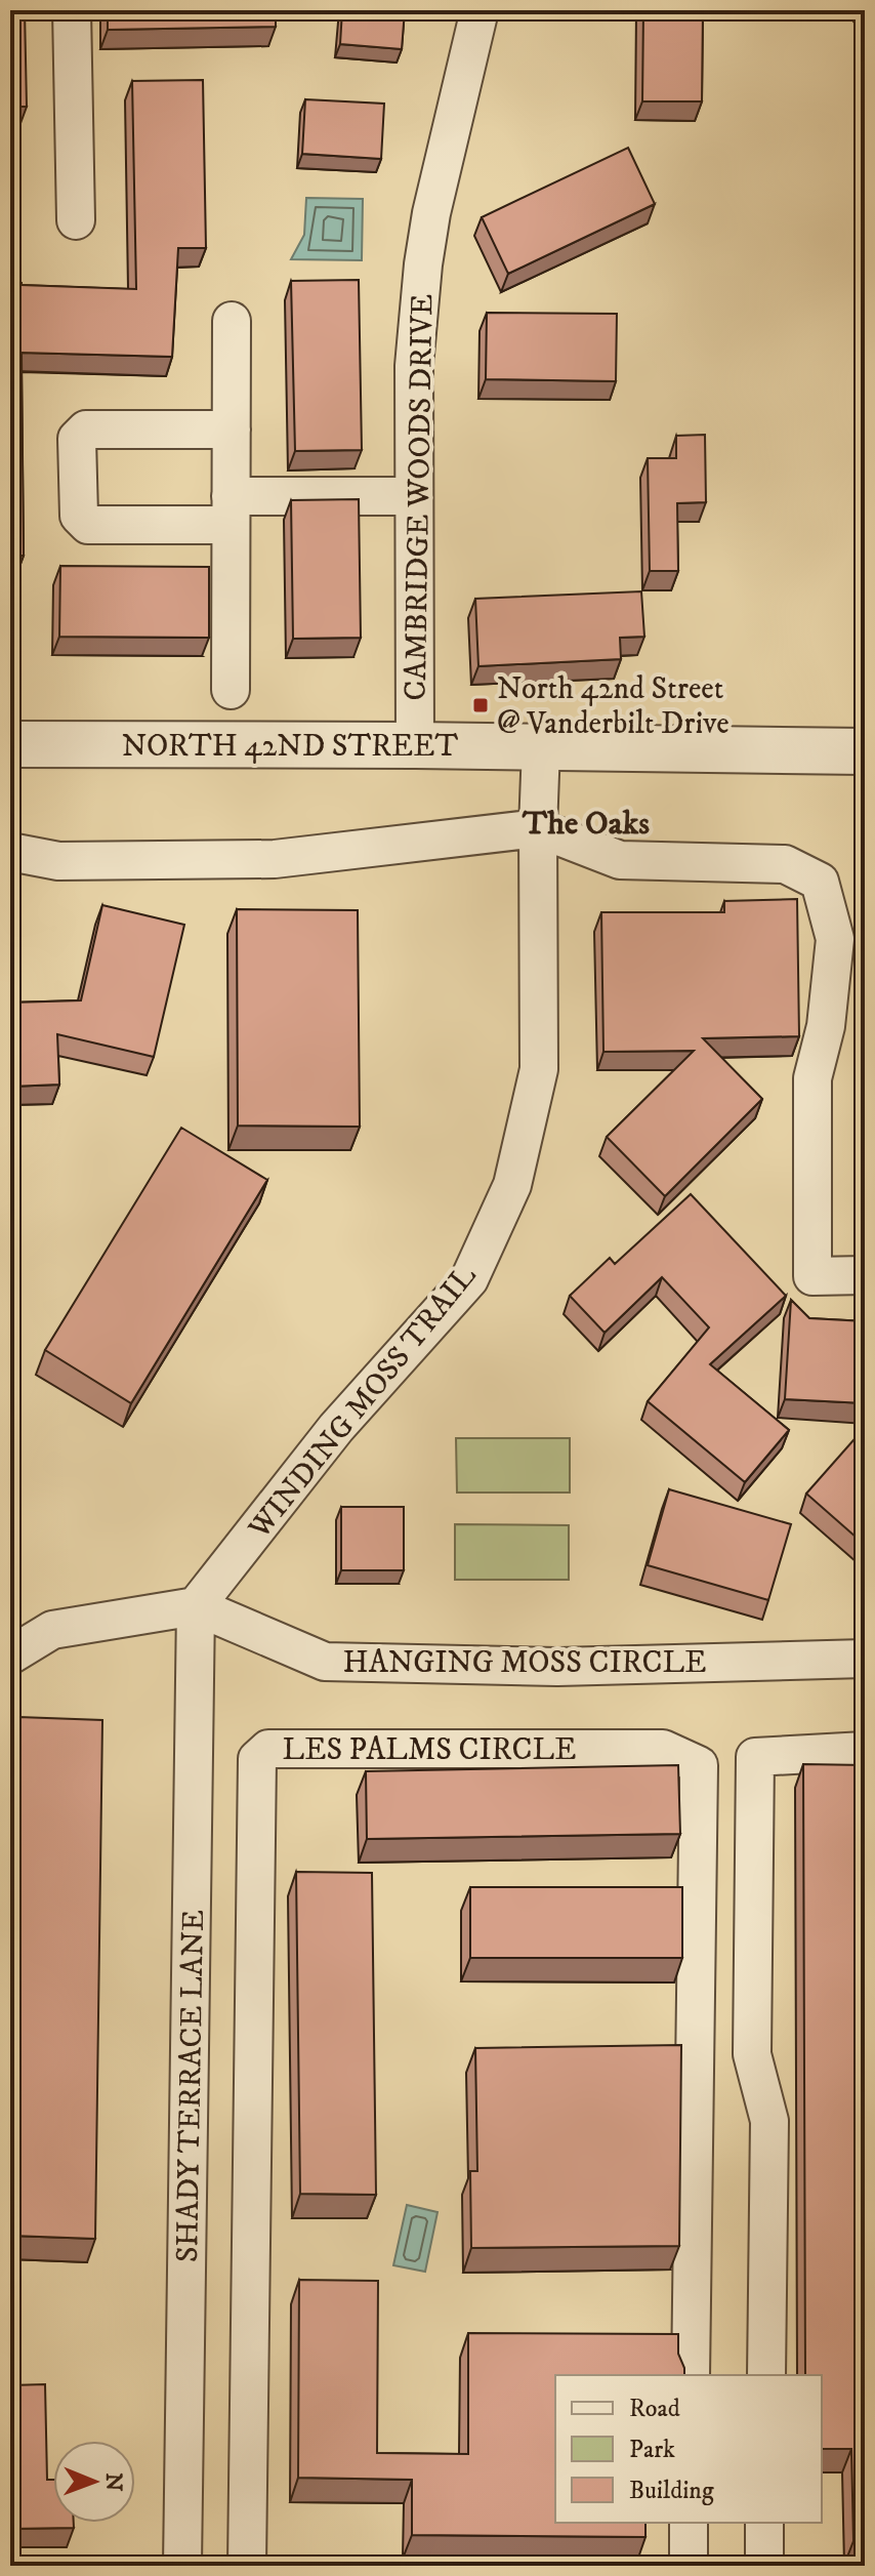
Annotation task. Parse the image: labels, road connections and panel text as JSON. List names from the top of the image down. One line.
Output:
{"streets":{"street":["CAMBRIDGE WOODS DRIVE","NORTH 42ND STREET","WINDING MOSS TRAIL","HANGING MOSS CIRCLE","LES PALMS CIRCLE","SHADY TERRACE LANE"]},"crossings":[["CAMBRIDGE WOODS DRIVE","NORTH 42ND STREET"],["NORTH 42ND STREET","WINDING MOSS TRAIL"],["WINDING MOSS TRAIL","HANGING MOSS CIRCLE"],["WINDING MOSS TRAIL","SHADY TERRACE LANE"],["HANGING MOSS CIRCLE","SHADY TERRACE LANE"]],"districts":["The Oaks"],"places":{"transit":["North 42nd Street @ Vanderbilt Drive"]},"legend":["Road","Park","Building"],"north":"right"}
